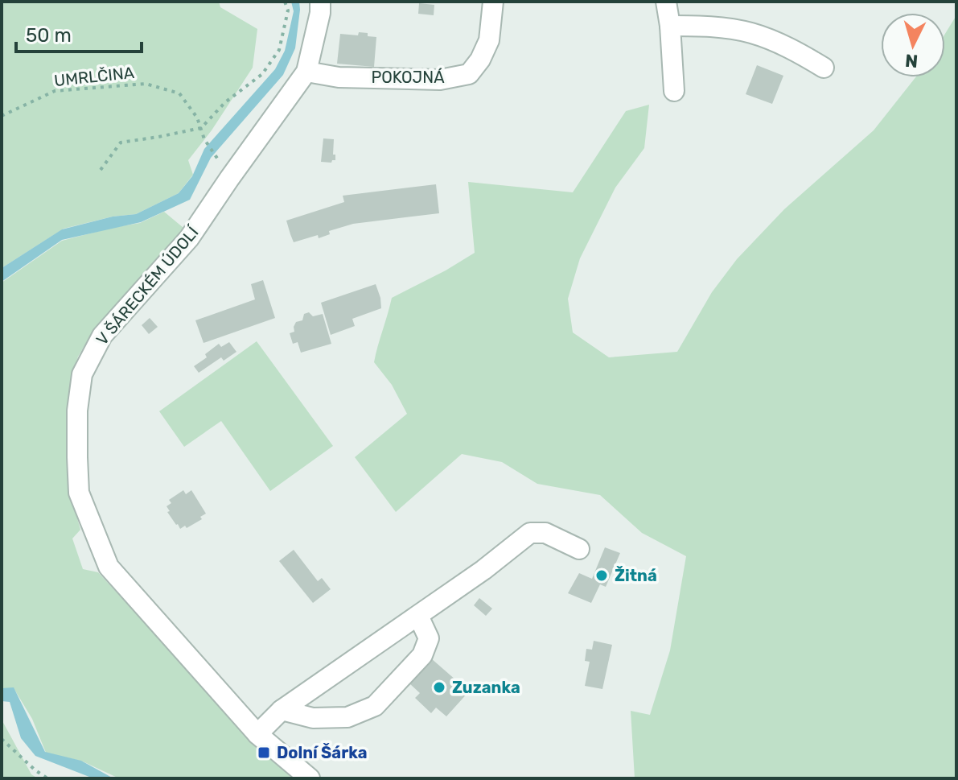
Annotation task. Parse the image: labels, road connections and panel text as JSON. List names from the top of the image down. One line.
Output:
{"streets":{"street":["POKOJNÁ","V ŠÁRECKÉM ÚDOLÍ"],"path":["UMRLČINA"]},"crossings":[["POKOJNÁ","V ŠÁRECKÉM ÚDOLÍ"]],"places":{"other":["Žitná","Zuzanka"],"transit":["Dolní Šárka"]},"scale_bar":"50 m","north":"bottom"}
